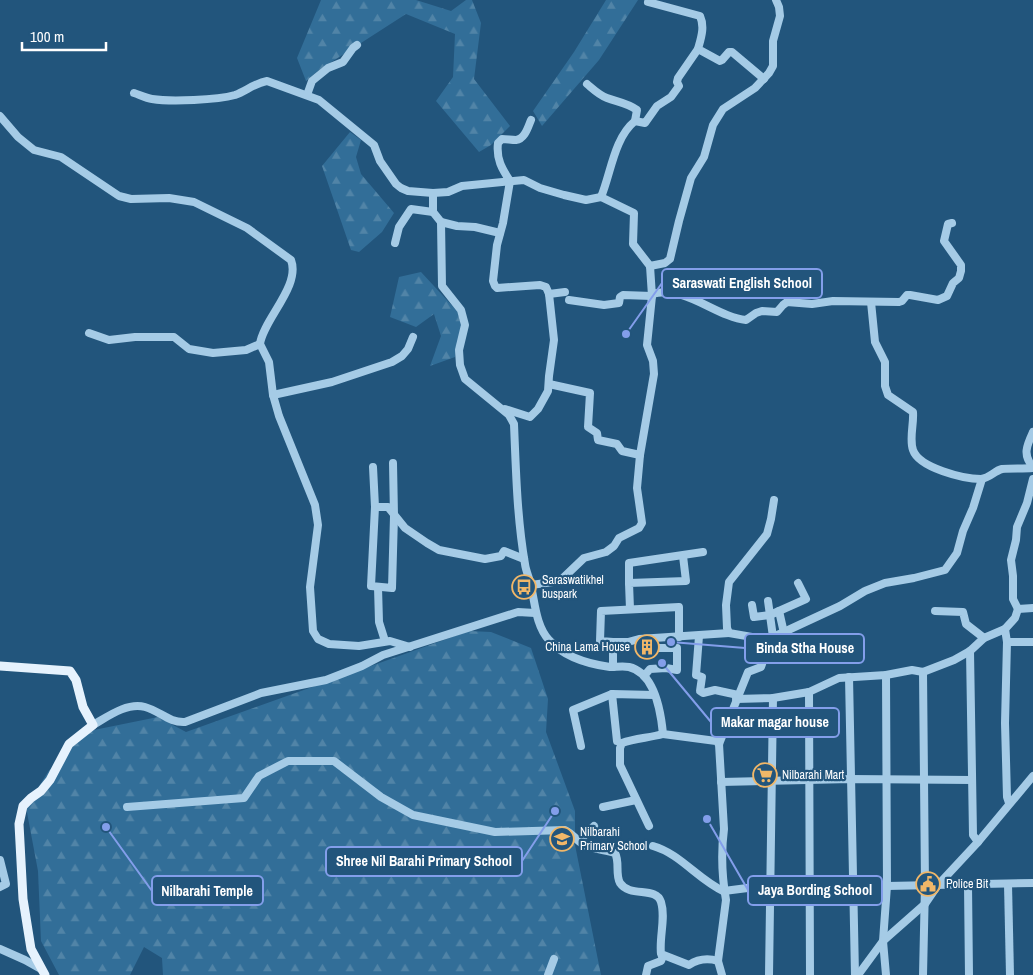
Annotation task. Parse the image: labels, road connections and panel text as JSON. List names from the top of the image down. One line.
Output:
{"places":{"other":["Saraswati English School","Binda Stha House","Makar magar house","Shree Nil Barahi Primary School","Jaya Bording School","Nilbarahi Temple"],"bus stop":["Saraswatikhel buspark"],"building":["China Lama House"],"supermarket":["Nilbarahi Mart"],"school or university":["Nilbarahi Primary School"],"public building":["Police Bit"]},"scale_bar":"100 m"}
